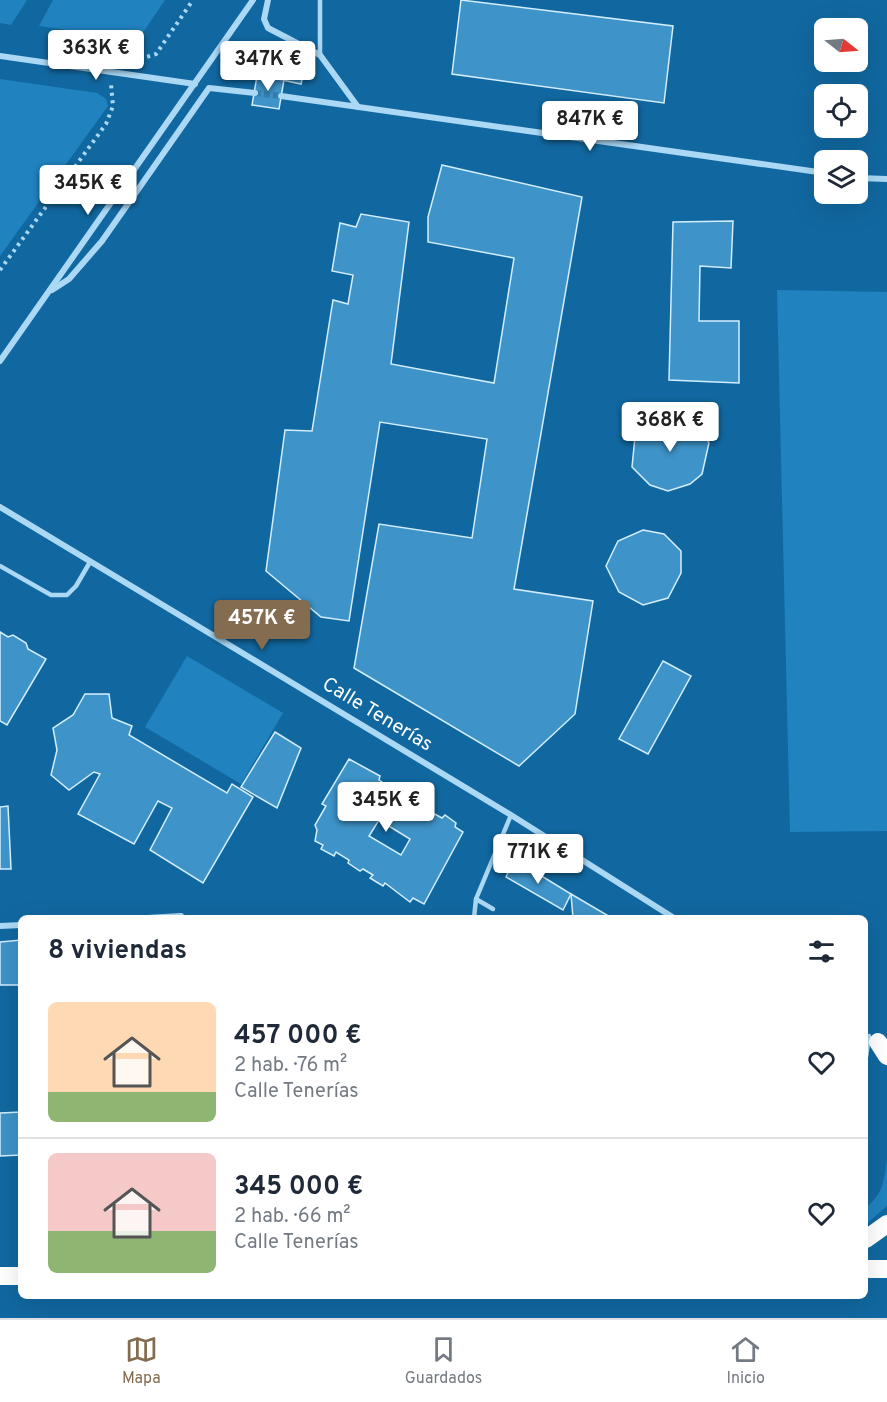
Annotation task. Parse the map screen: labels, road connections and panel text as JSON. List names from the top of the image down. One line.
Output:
{"streets":{"street":["Calle Tenerías"]},"north":"right","page":{"price":["363K €","347K €","847K €","345K €","368K €","457K €","345K €","771K €"],"heading":"8 viviendas","list":[{"name":"457 000 €","note":"2 hab. · 76 m² · Calle Tenerías"},{"name":"345 000 €","note":"2 hab. · 66 m² · Calle Tenerías"}],"tabs":["Mapa","Guardados","Inicio"]}}
